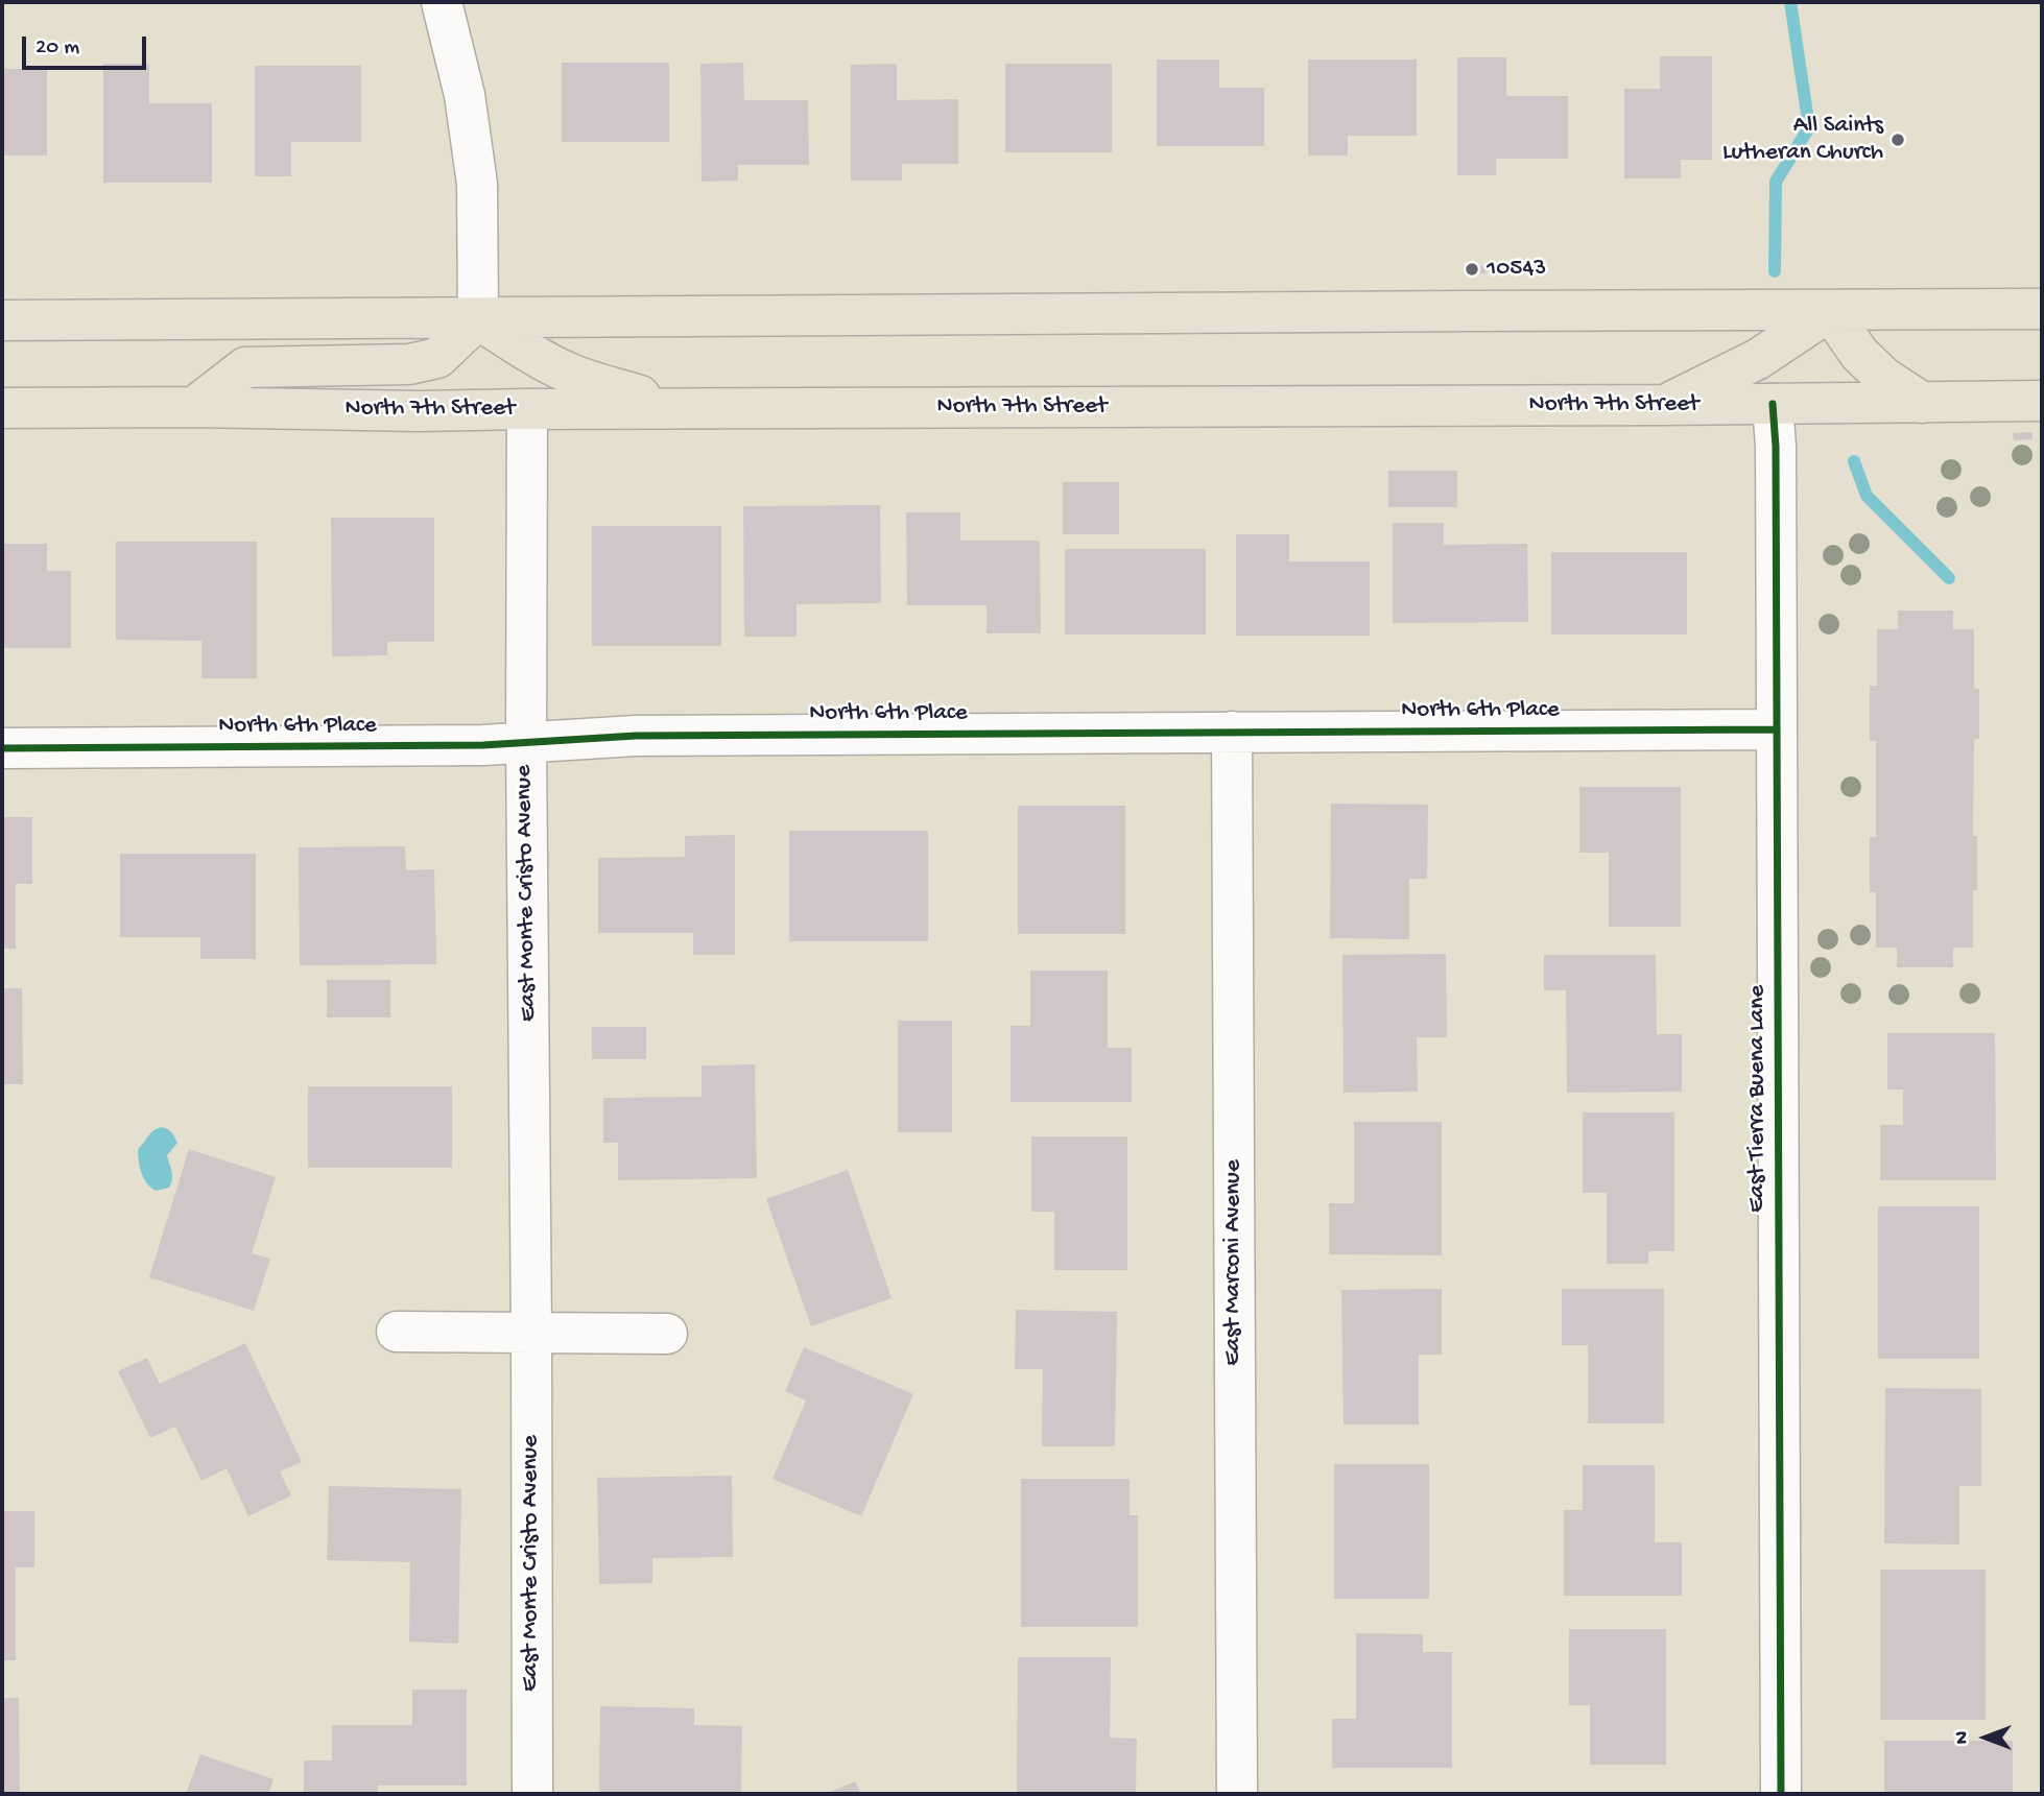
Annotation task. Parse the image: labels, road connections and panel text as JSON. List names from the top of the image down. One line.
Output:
{"streets":{"main road":["North 7th Street"],"street":["North 6th Place","East Monte Cristo Avenue","East Tierra Buena Lane","East Marconi Avenue"]},"crossings":[["North 7th Street","East Monte Cristo Avenue"],["North 7th Street","East Tierra Buena Lane"],["North 6th Place","East Monte Cristo Avenue"],["North 6th Place","East Tierra Buena Lane"],["North 6th Place","East Marconi Avenue"]],"places":["All Saints Lutheran Church","10543"],"scale_bar":"20 m","north":"left"}
